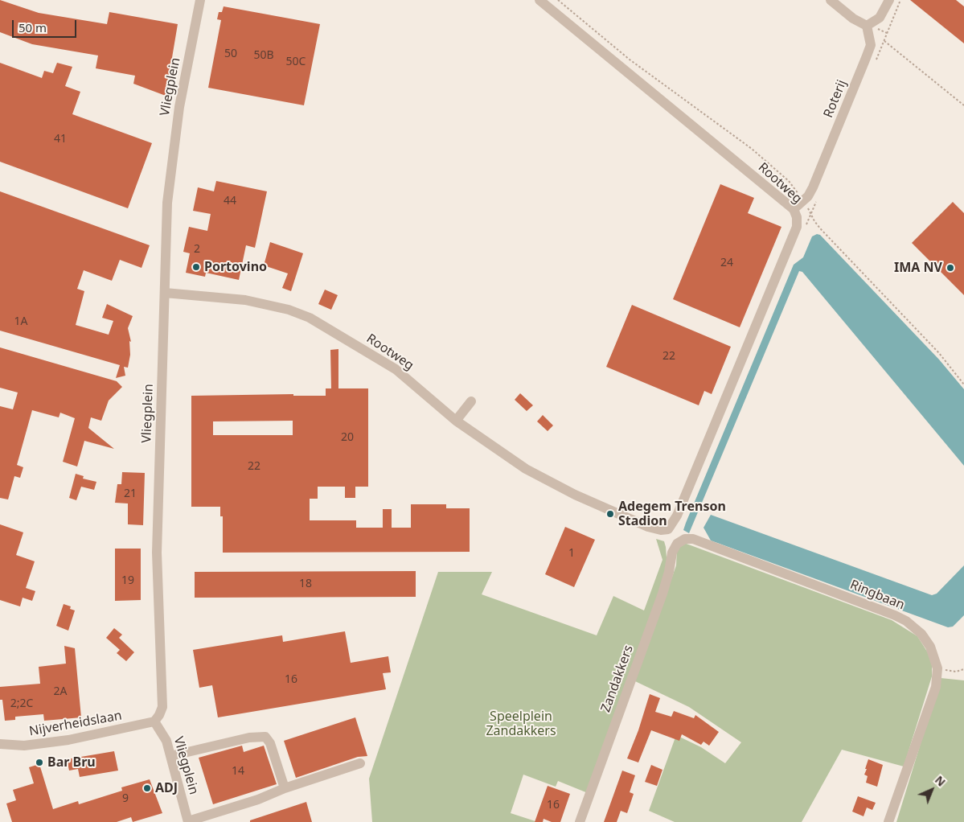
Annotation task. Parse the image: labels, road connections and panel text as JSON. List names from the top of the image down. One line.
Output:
{"streets":{"street":["Vliegplein","Roterij","Rootweg","Ringbaan","Zandakkers","Nijverheidslaan"]},"crossings":[["Vliegplein","Rootweg"],["Vliegplein","Nijverheidslaan"],["Roterij","Rootweg"],["Ringbaan","Zandakkers"]],"parks":["Speelplein Zandakkers"],"places":["Portovino","IMA NV","Adegem Trenson Stadion","Bar Bru","ADJ"],"house_numbers":["50","50B","50C","41","44","2","24","1A","22","20","22","21","1","19","18","16","2A","2;2C","14","9","16"],"scale_bar":"50 m","north":"top right"}
